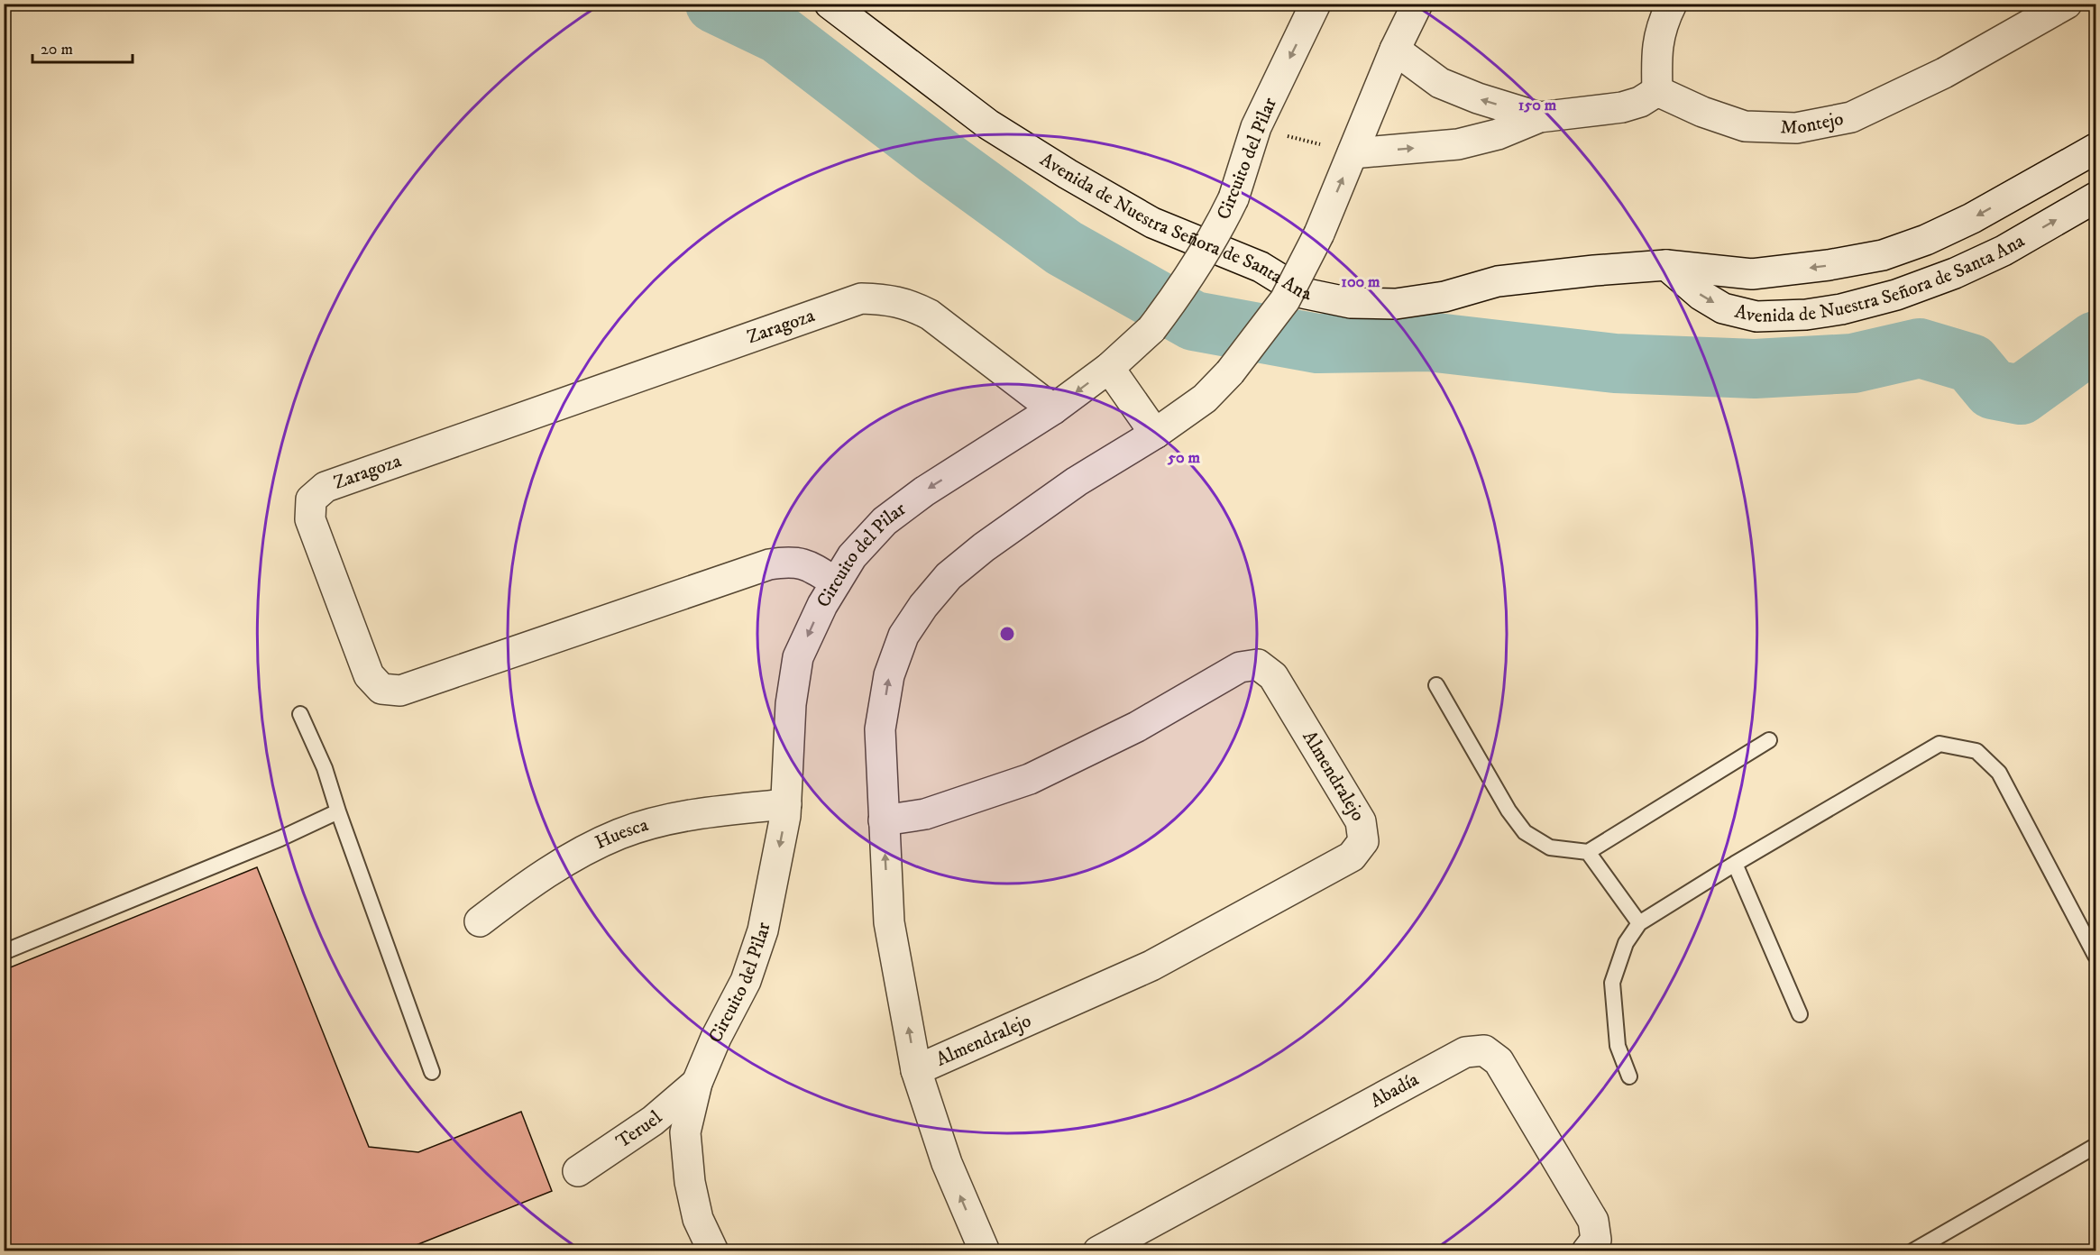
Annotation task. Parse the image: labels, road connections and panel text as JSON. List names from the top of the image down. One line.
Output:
{"streets":{"street":["Montejo","Circuito del Pilar","Avenida de Nuestra Señora de Santa Ana","Zaragoza","Almendralejo","Huesca","Abadía","Teruel"]},"crossings":[["Circuito del Pilar","Zaragoza"],["Circuito del Pilar","Huesca"],["Circuito del Pilar","Teruel"]],"scale_bar":"20 m","rings":["150 m","100 m","50 m"]}
